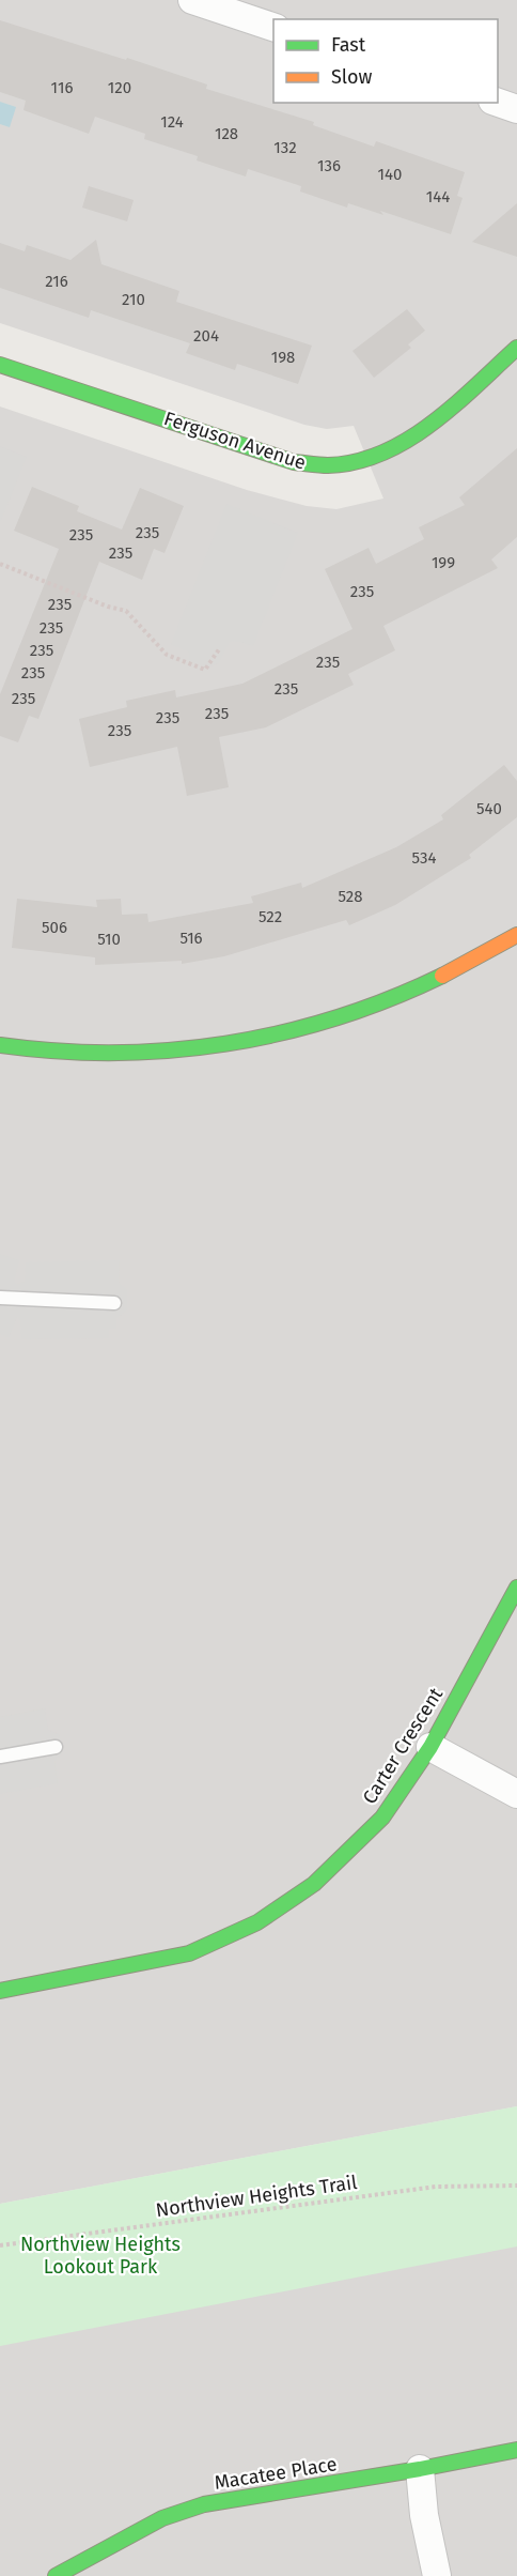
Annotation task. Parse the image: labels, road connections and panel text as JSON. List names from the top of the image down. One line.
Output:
{"streets":{"street":["Ferguson Avenue","Carter Crescent","Macatee Place"],"path":["Northview Heights Trail"]},"parks":["Northview Heights Lookout Park"],"house_numbers":["116","120","124","128","132","136","140","144","216","210","204","198","235","235","235","199","235","235","235","235","235","235","235","235","235","235","235","540","534","528","522","506","516","510"],"legend":["Fast","Slow"]}
